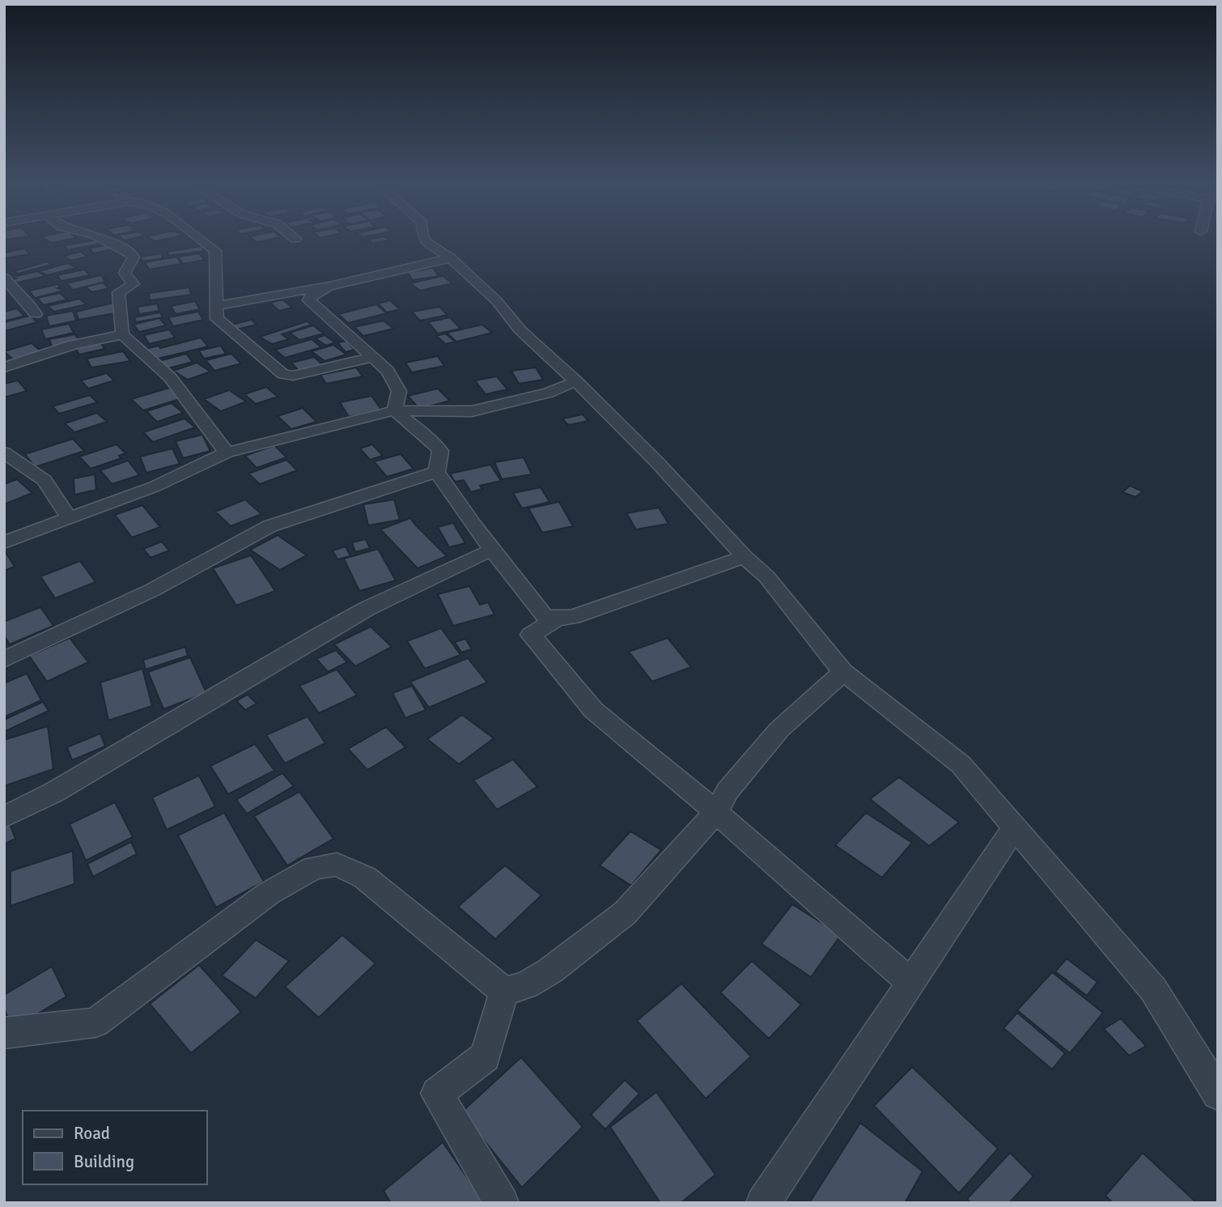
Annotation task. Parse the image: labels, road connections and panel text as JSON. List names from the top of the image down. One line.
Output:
{"legend":["Road","Building"]}
